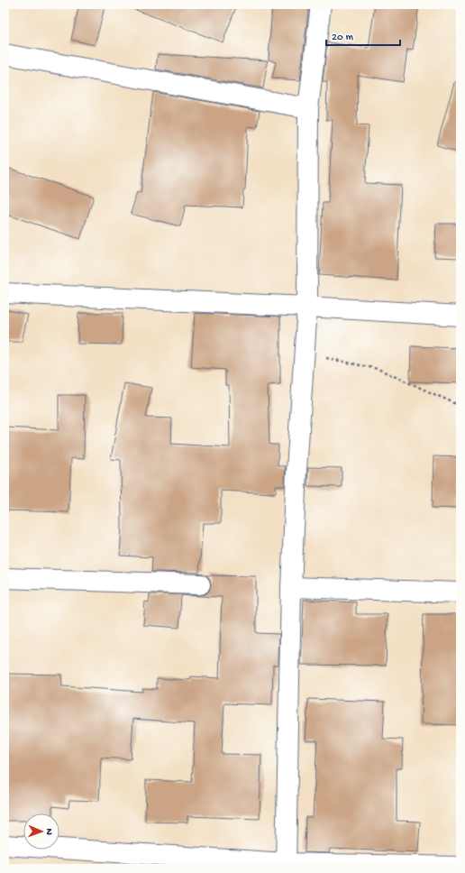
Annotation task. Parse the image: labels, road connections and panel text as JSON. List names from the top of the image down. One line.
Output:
{"scale_bar":"20 m","north":"right"}
